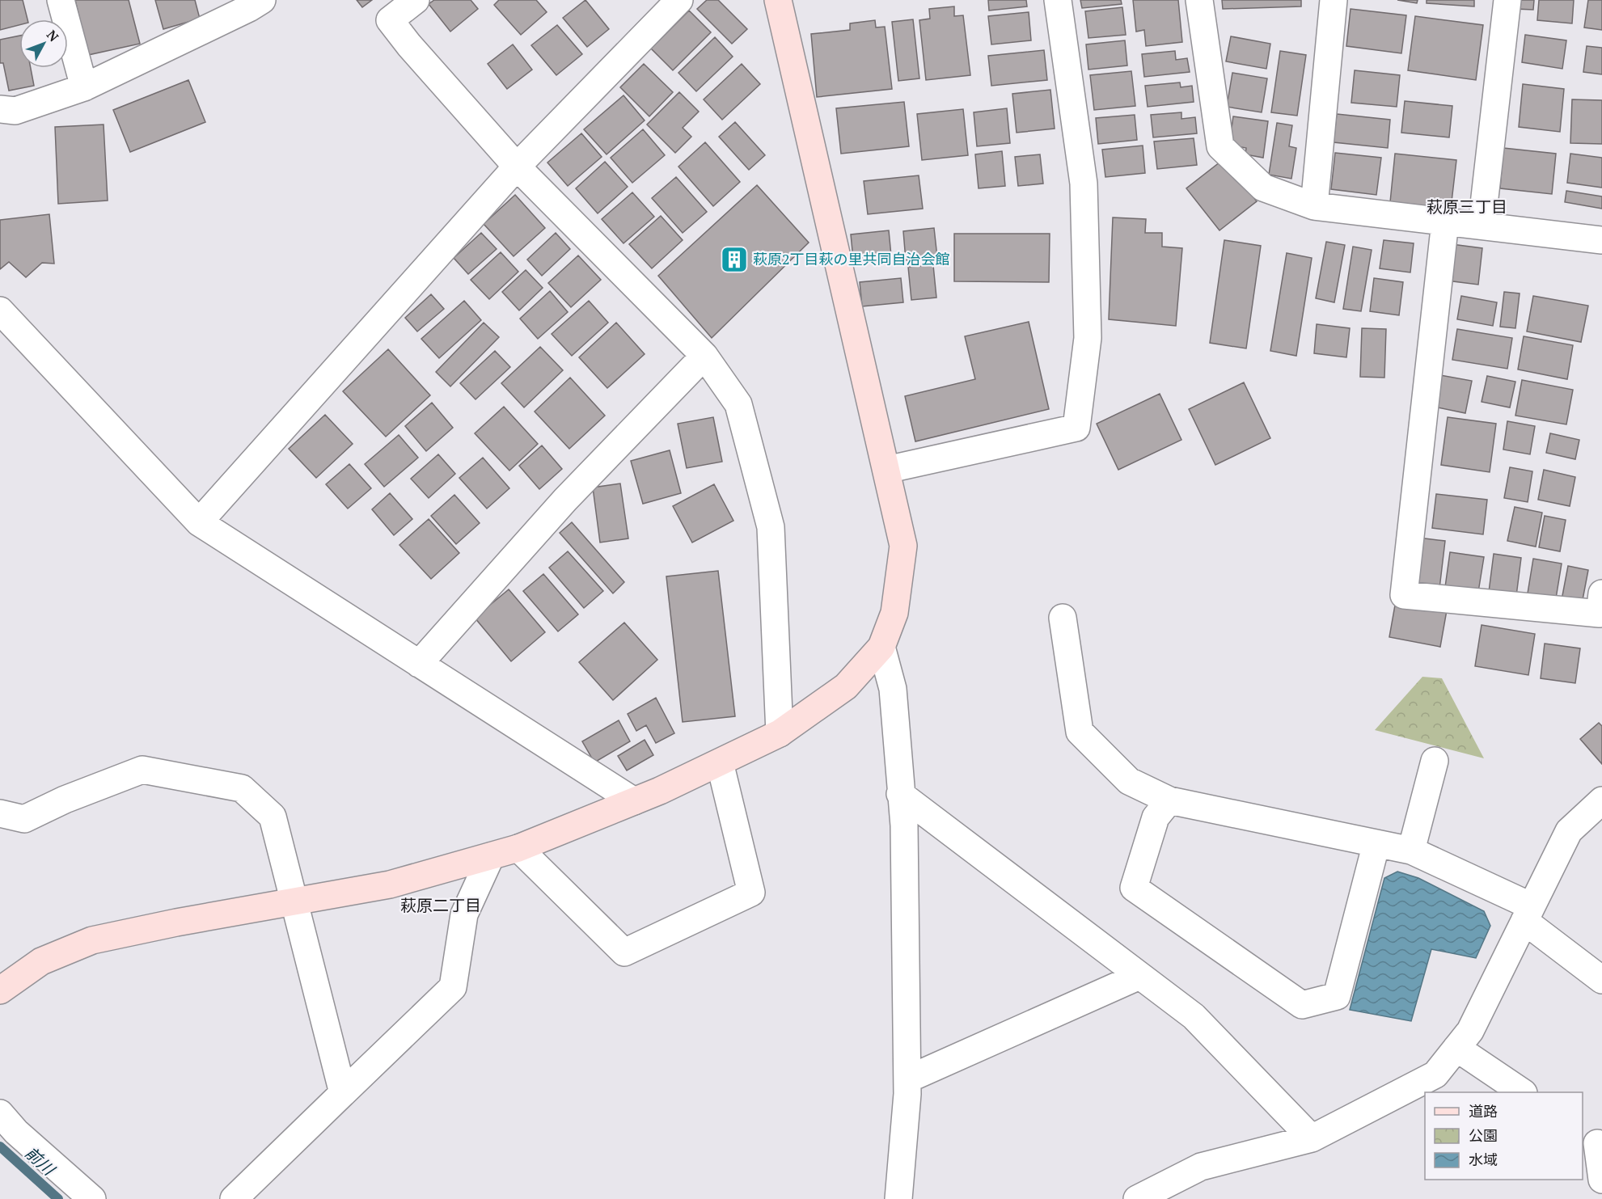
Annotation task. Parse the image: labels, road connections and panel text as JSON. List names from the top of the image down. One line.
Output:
{"districts":["萩原三丁目","萩原二丁目"],"water":["前川"],"places":{"building":["萩原2丁目萩の里共同自治会館"]},"legend":["道路","公園","水域"],"north":"top right"}
